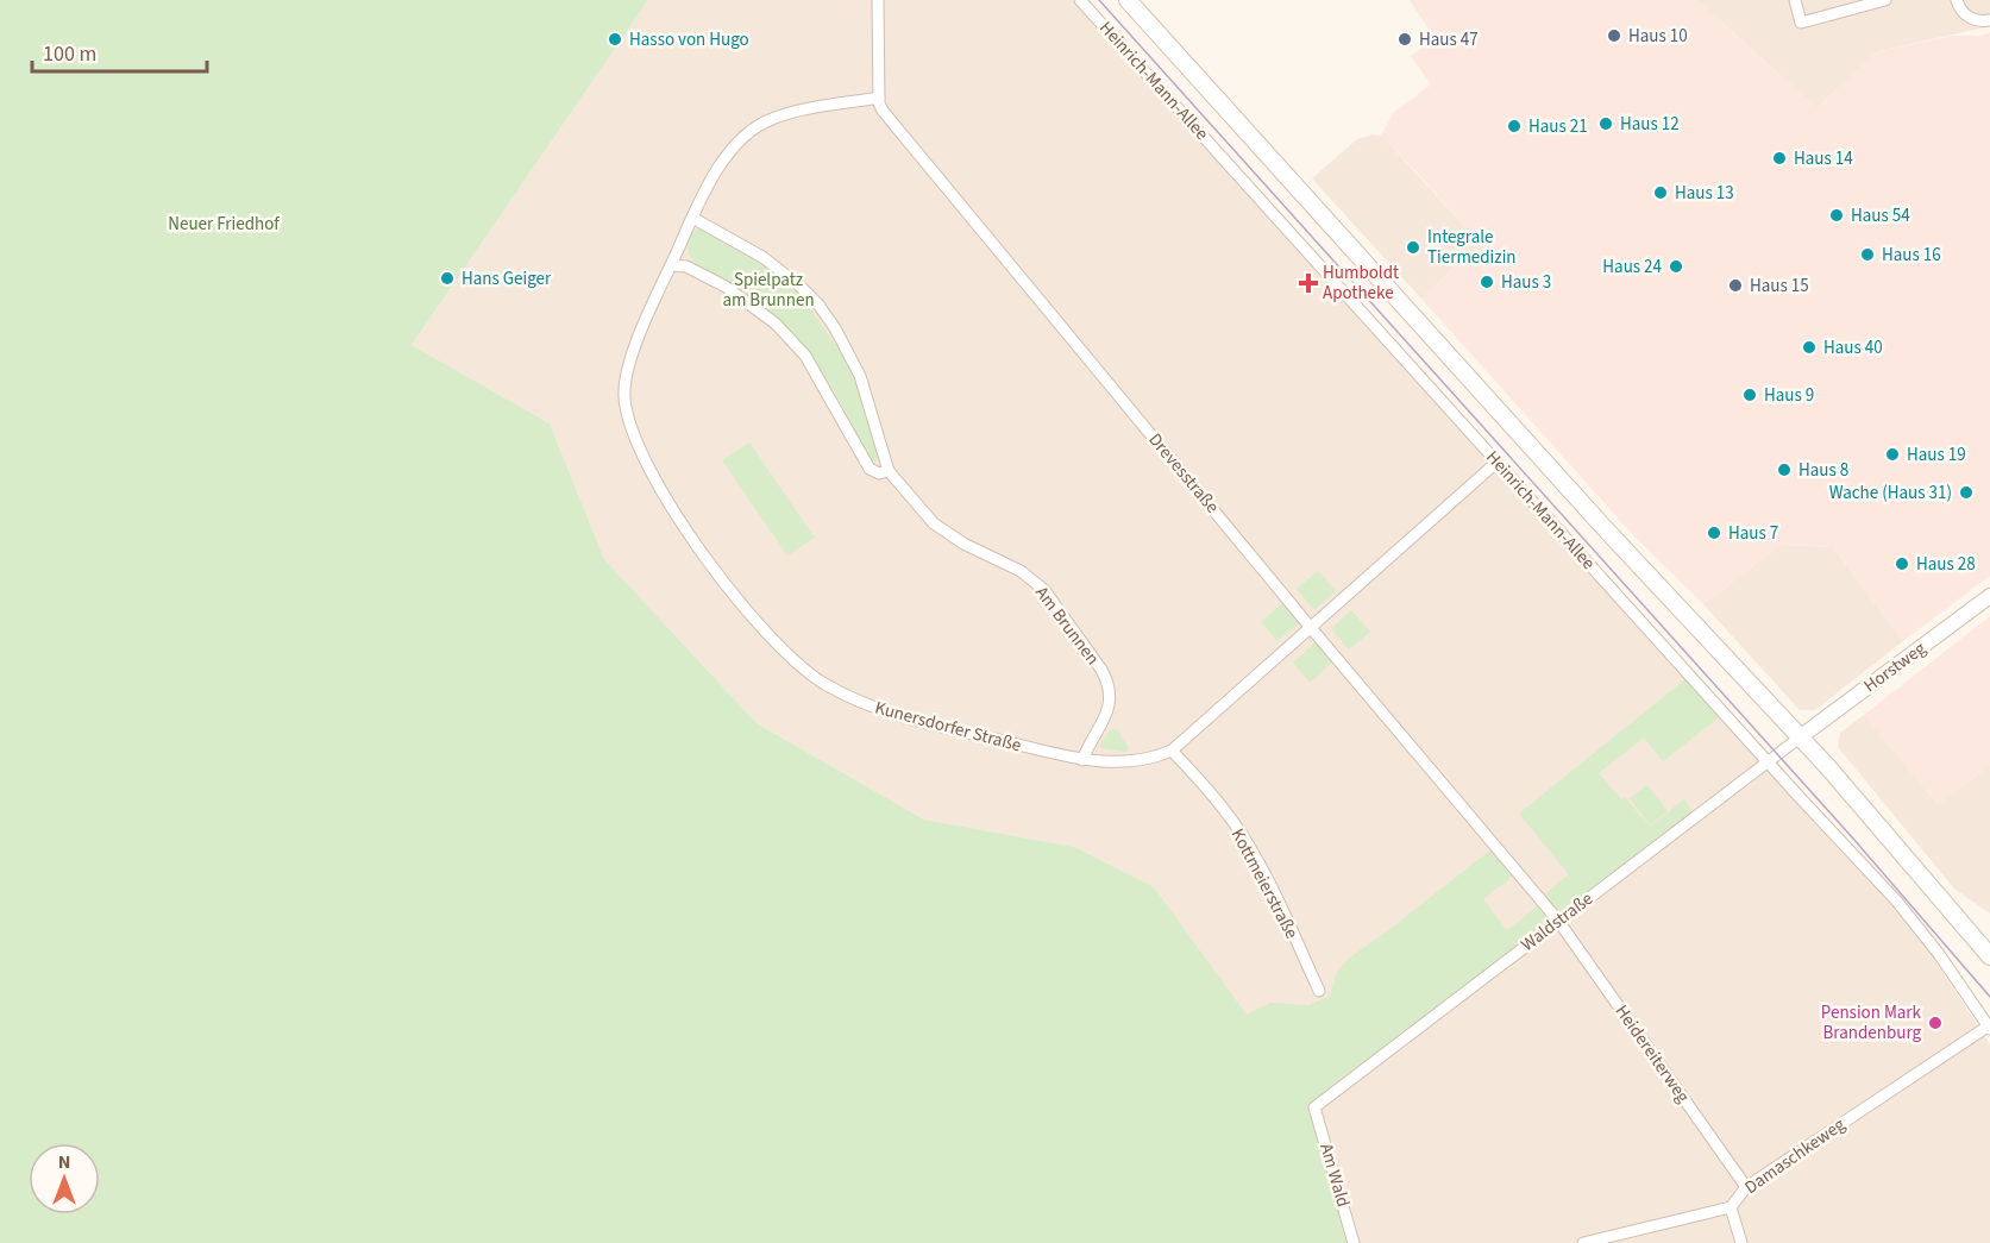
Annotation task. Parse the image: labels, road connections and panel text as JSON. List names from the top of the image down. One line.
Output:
{"streets":{"main road":["Heinrich-Mann-Allee"],"street":["Drevesstraße","Am Brunnen","Horstweg","Kunersdorfer Straße","Kottmeierstraße","Waldstraße","Heidereiterweg","Damaschkeweg","Am Wald"]},"crossings":[["Heinrich-Mann-Allee","Horstweg"],["Heinrich-Mann-Allee","Kunersdorfer Straße"],["Heinrich-Mann-Allee","Waldstraße"],["Heinrich-Mann-Allee","Damaschkeweg"],["Drevesstraße","Kunersdorfer Straße"],["Drevesstraße","Waldstraße"],["Drevesstraße","Heidereiterweg"],["Am Brunnen","Kunersdorfer Straße"],["Horstweg","Waldstraße"],["Kunersdorfer Straße","Kottmeierstraße"],["Waldstraße","Heidereiterweg"],["Waldstraße","Am Wald"],["Heidereiterweg","Damaschkeweg"]],"parks":["Neuer Friedhof","Spielpatz am Brunnen"],"places":{"other":["Haus 10","Hasso von Hugo","Haus 47","Haus 12","Haus 21","Haus 14","Haus 13","Haus 54","Integrale Tiermedizin","Haus 16","Haus 24","Hans Geiger","Haus 3","Haus 15","Haus 40","Haus 9","Haus 19","Haus 8","Wache (Haus 31)","Haus 7","Haus 28","Pension Mark Brandenburg"],"health":["Humboldt Apotheke"]},"scale_bar":"100 m","north":"top"}
